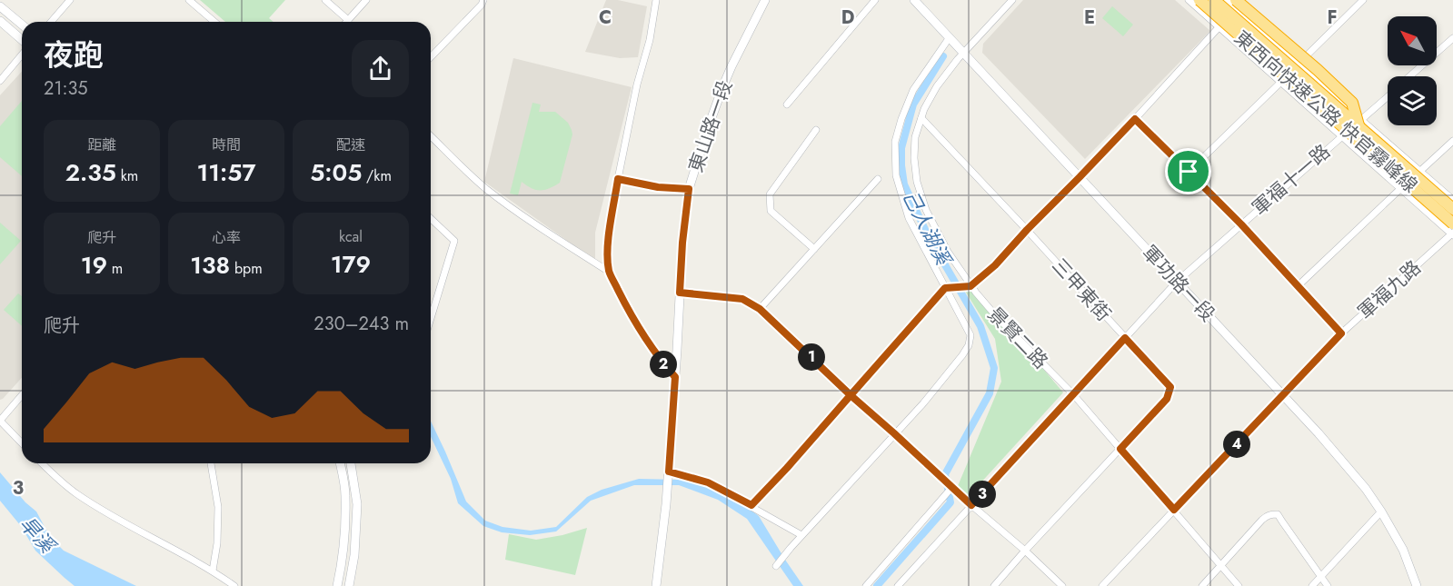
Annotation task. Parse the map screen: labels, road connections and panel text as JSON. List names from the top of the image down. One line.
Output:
{"streets":{"highway":["東西向快速公路 快官霧峰線"],"main road":["東山路一段","軍功路一段"],"street":["軍福十一路","三甲東街","軍福九路","景賢二路"]},"crossings":[["東西向快速公路 快官霧峰線","軍福十一路"],["東西向快速公路 快官霧峰線","軍福九路"],["軍福十一路","軍功路一段"],["軍福十一路","三甲東街"],["軍福十一路","景賢二路"],["軍功路一段","軍福九路"],["軍功路一段","景賢二路"],["三甲東街","景賢二路"],["軍福九路","景賢二路"]],"water":["己人湖溪","旱溪"],"north":"top left","page":{"heading":["夜跑","21:35"],"stats":[["距離","2.35 km"],["時間","11:57"],["配速","5:05 /km"],["爬升","19 m"],["心率","138 bpm"],["kcal","179"]],"chart":["爬升","230–243 m"],"pins":["1","2","4","3"]},"grid":{"columns":["C","D","E","F"],"rows":["3"]}}
